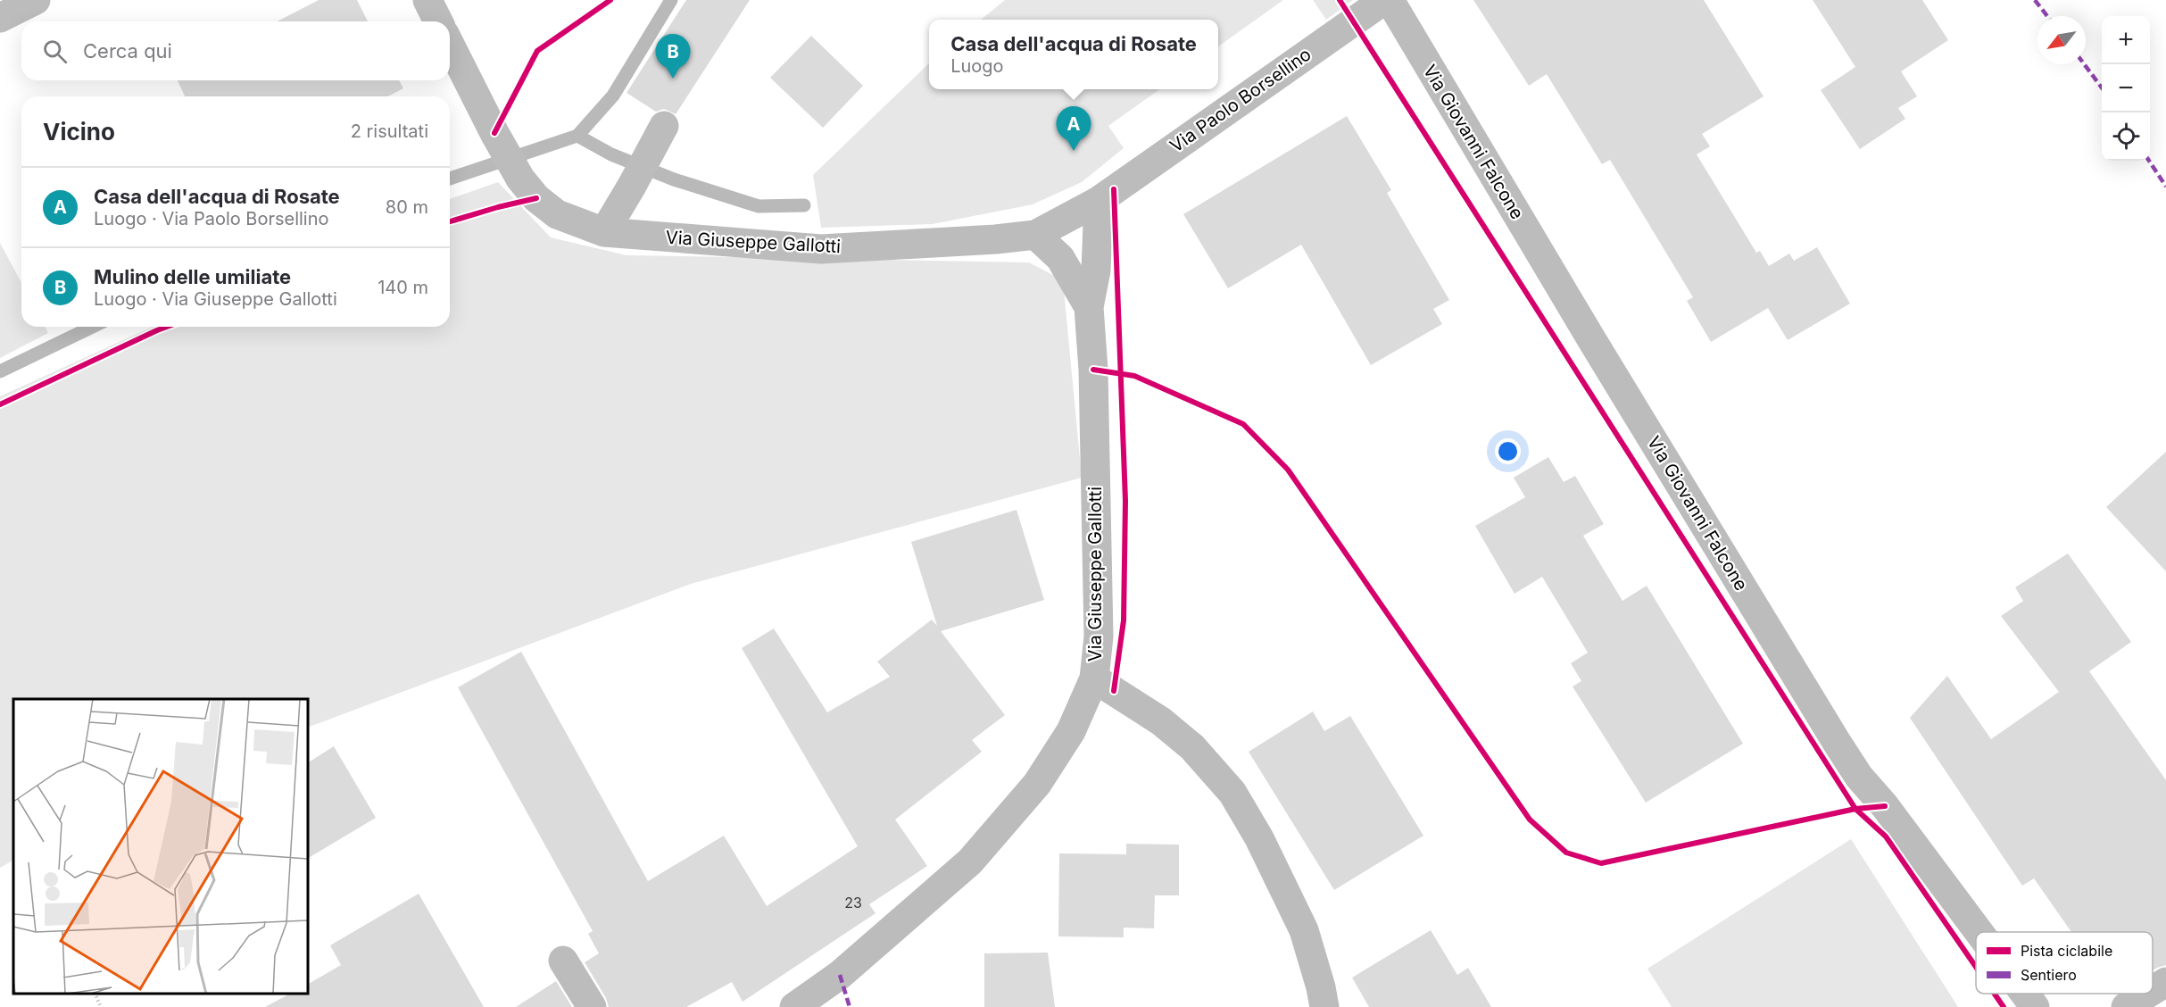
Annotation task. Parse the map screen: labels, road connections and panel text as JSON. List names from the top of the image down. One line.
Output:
{"streets":{"street":["Via Paolo Borsellino","Via Giovanni Falcone","Via Giuseppe Gallotti"]},"crossings":[["Via Paolo Borsellino","Via Giuseppe Gallotti"]],"house_numbers":["23"],"legend":["Pista ciclabile","Sentiero"],"north":"bottom left","page":{"map_buttons":["+","−"],"popup":["Casa dell'acqua di Rosate","Luogo"],"search":"Cerca qui","pins":["B","A"],"heading":["Vicino","2 risultati"],"list":[{"mark":"A","name":"Casa dell'acqua di Rosate","note":"Luogo · Via Paolo Borsellino","value":"80 m"},{"mark":"B","name":"Mulino delle umiliate","note":"Luogo · Via Giuseppe Gallotti","value":"140 m"}]}}
